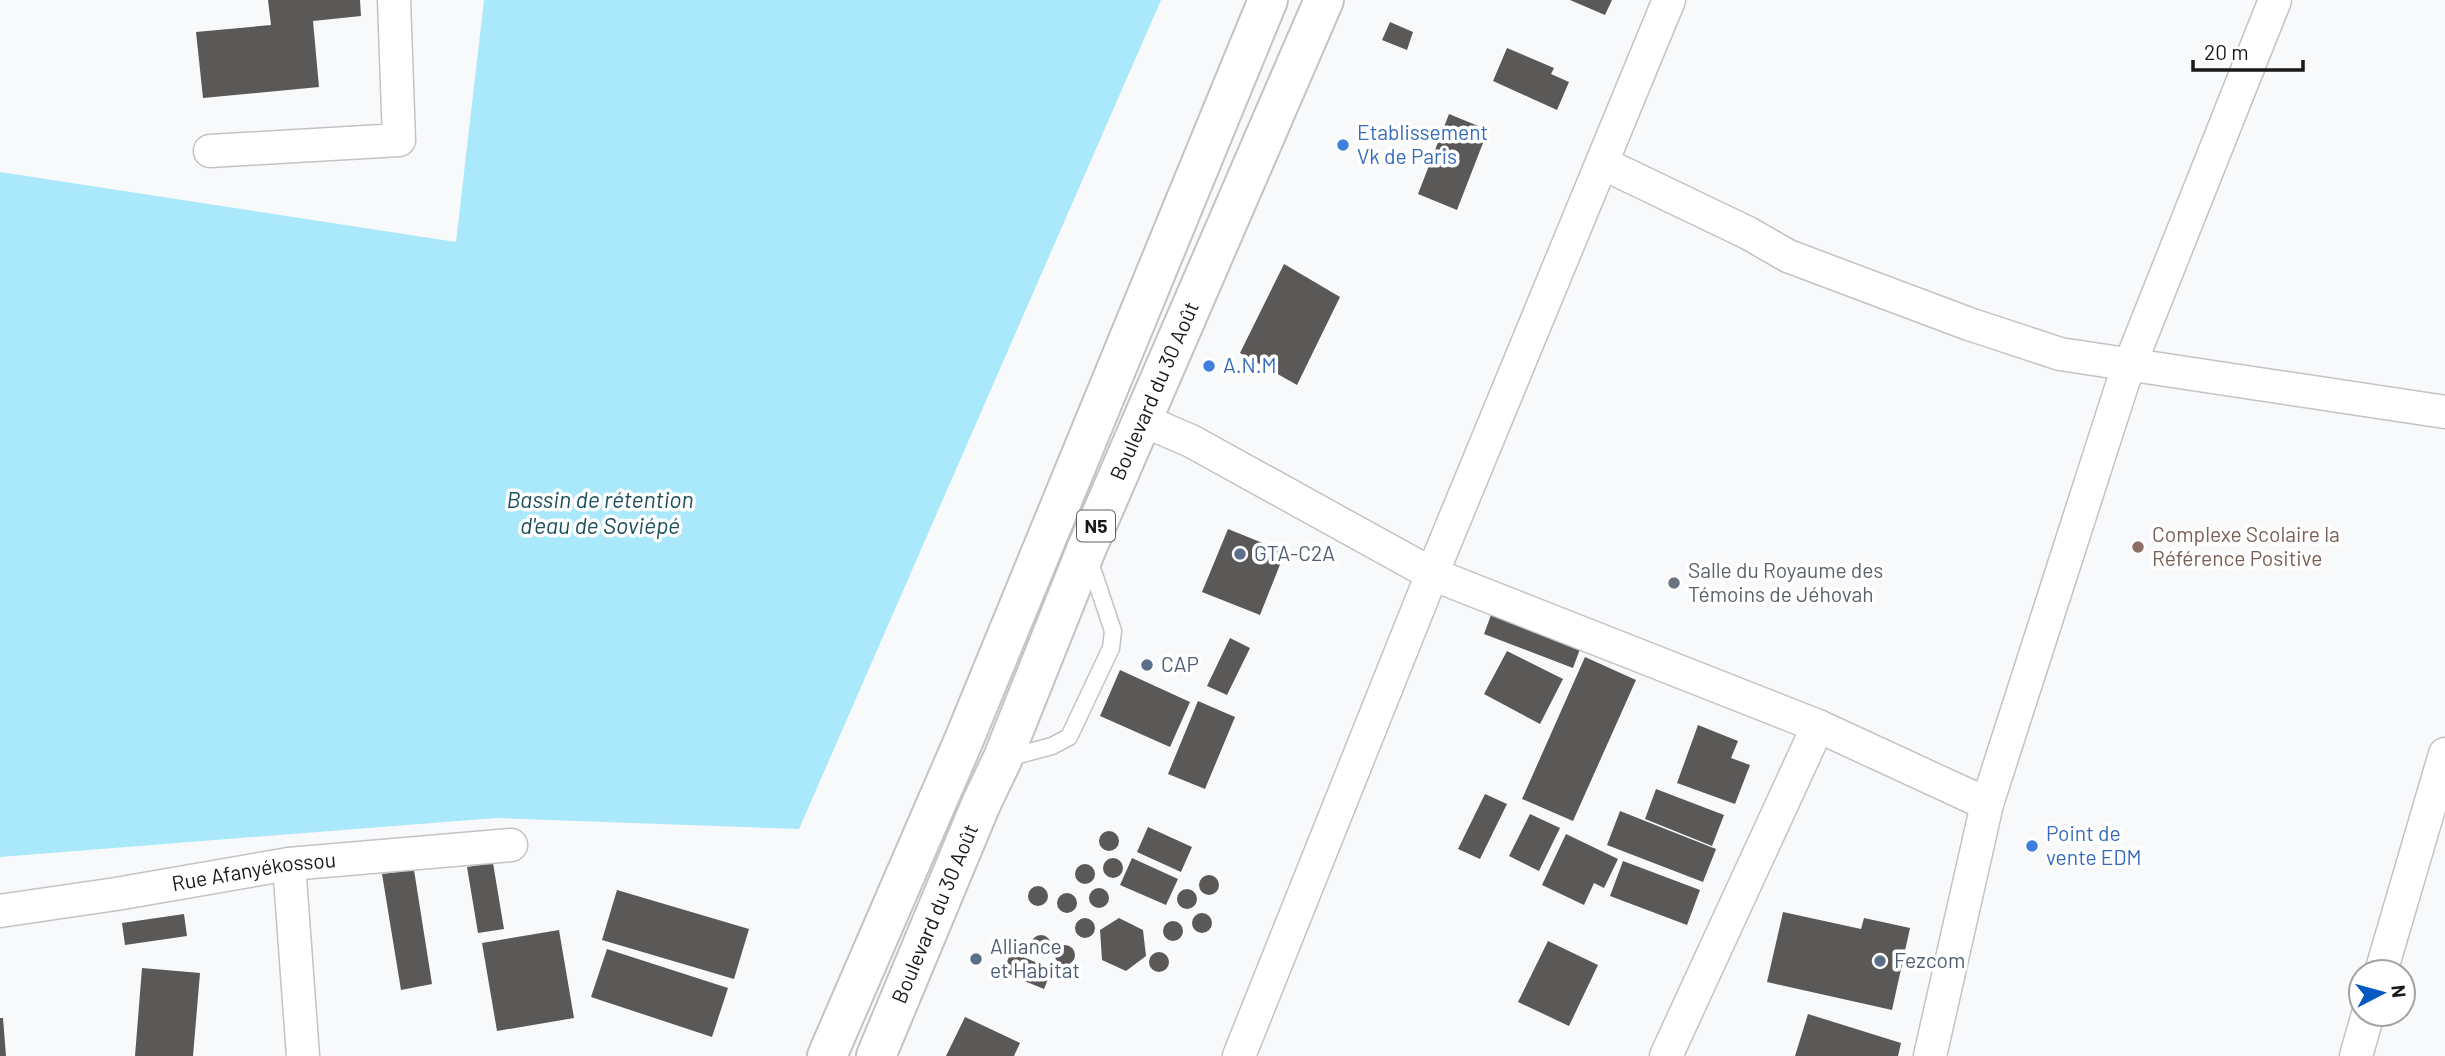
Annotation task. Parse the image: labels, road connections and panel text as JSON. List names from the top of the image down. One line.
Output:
{"streets":{"highway":["Boulevard du 30 Août","N5"],"street":["Rue Afanyékossou"]},"water":["Bassin de rétention d'eau de Soviépé"],"places":["Etablissement Vk de Paris","A.N.M","Complexe Scolaire la Référence Positive","GTA-C2A","Salle du Royaume des Témoins de Jéhovah","CAP","Point de vente EDM","Alliance et Habitat","Fezcom"],"scale_bar":"20 m","north":"right"}
